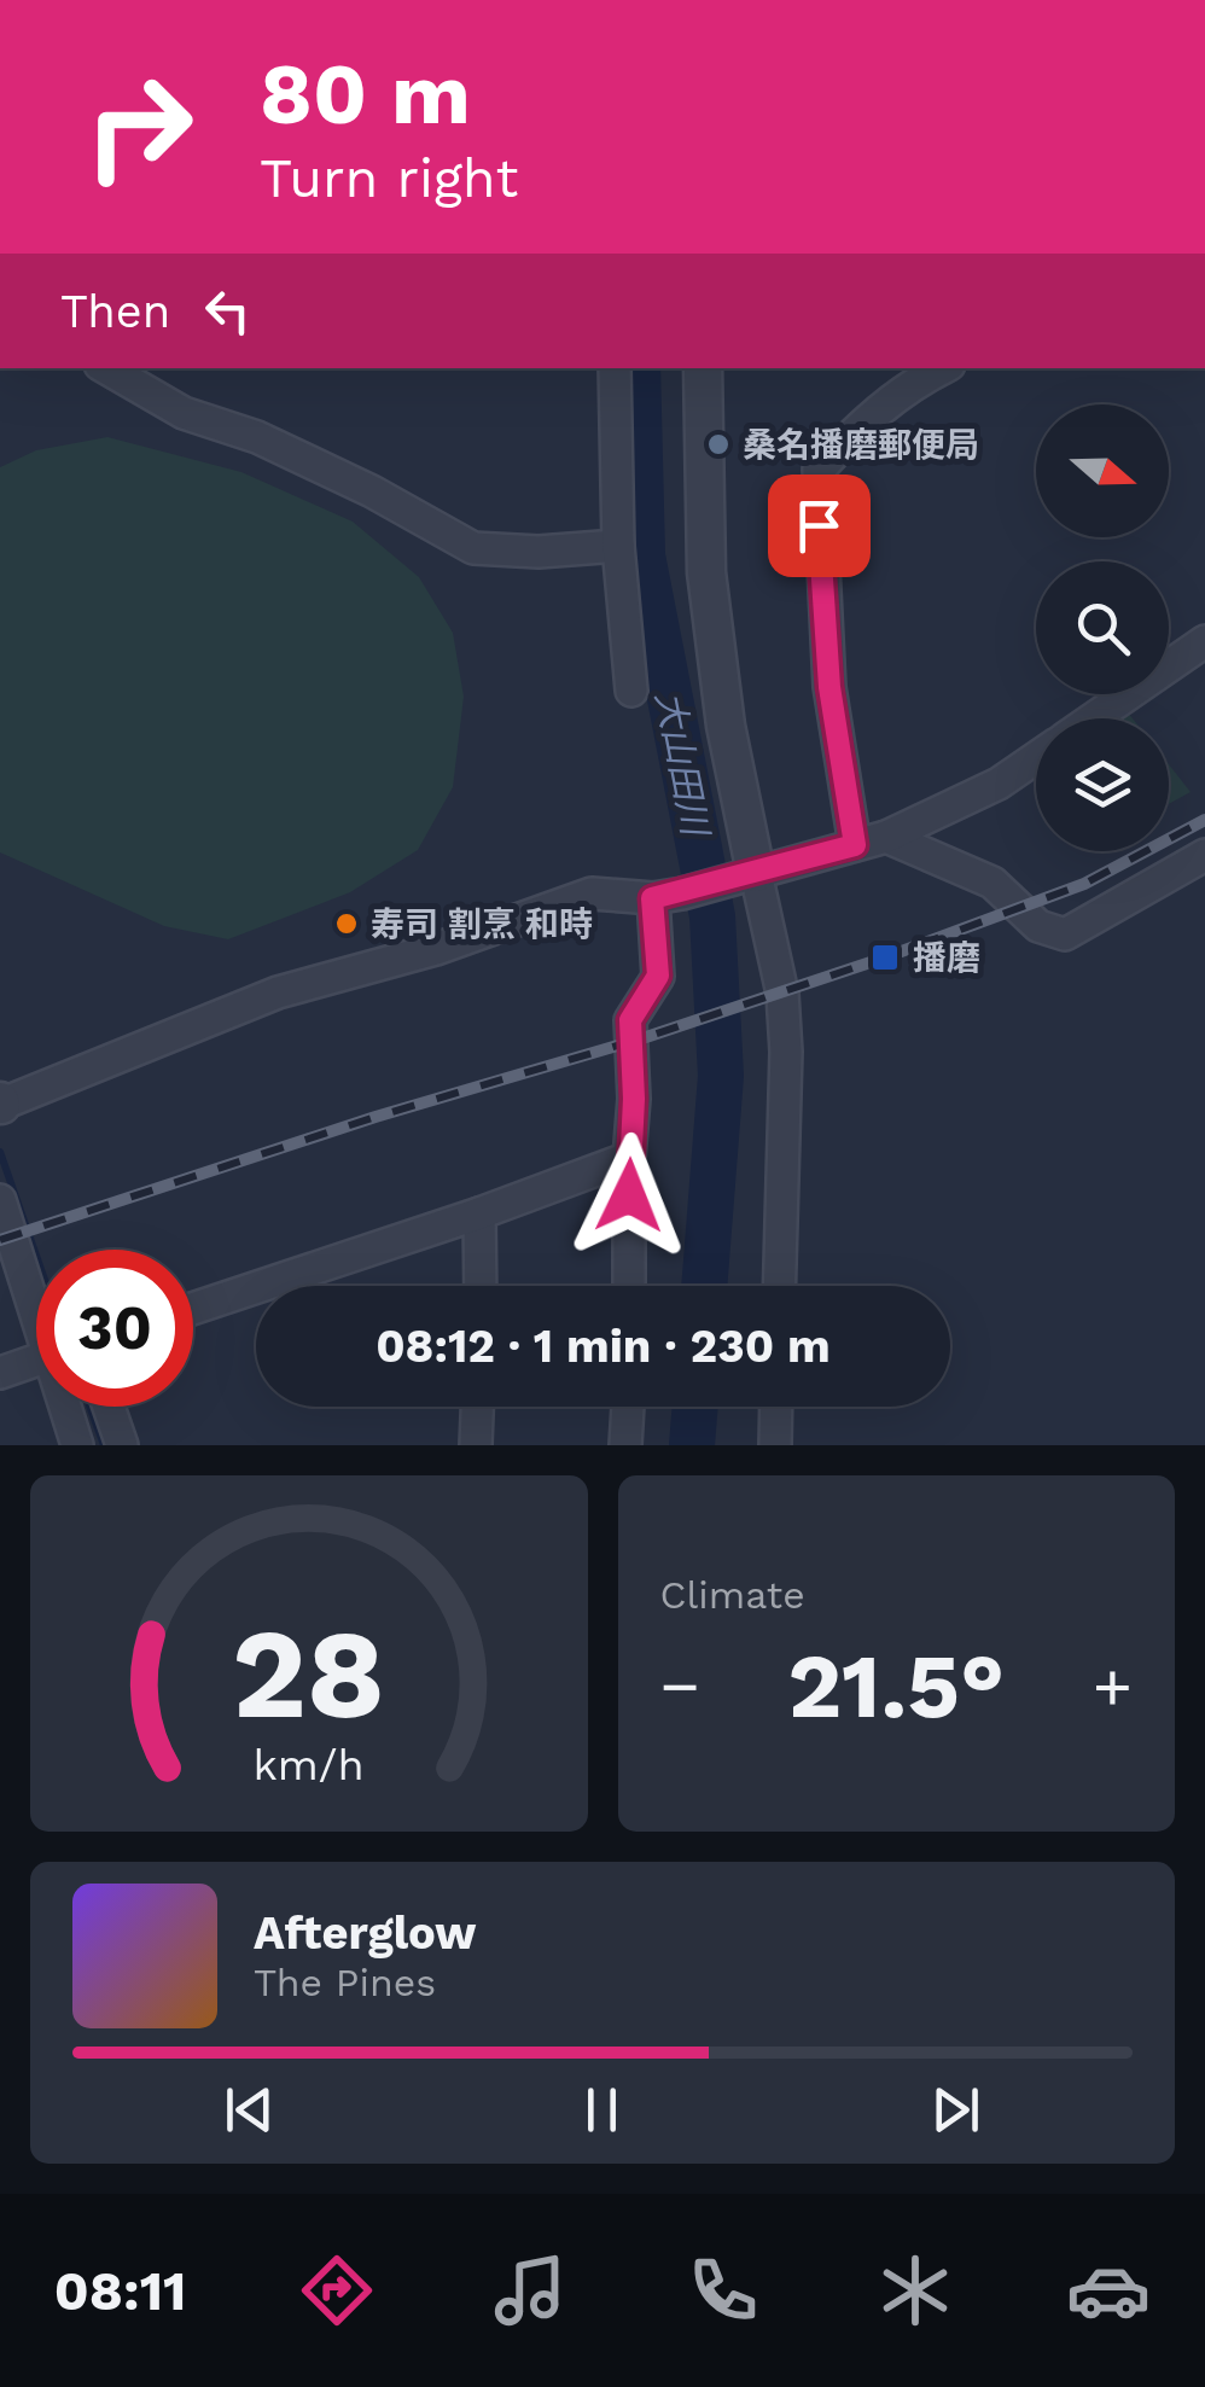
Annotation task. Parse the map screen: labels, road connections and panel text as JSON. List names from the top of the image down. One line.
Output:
{"water":["大山田川"],"places":{"other":["桑名播磨郵便局","寿司 割烹 和時"],"transit":["播磨"]},"north":"right","page":{"turn":["80 m","Turn right"],"then":"Then","limit":"30","trip":"08:12 · 1 min · 230 m","tile":"Climate","heat":["−","21.5°","+"],"song":["Afterglow","The Pines"],"tabs":"08:11","gauge":["28","km/h"]}}
